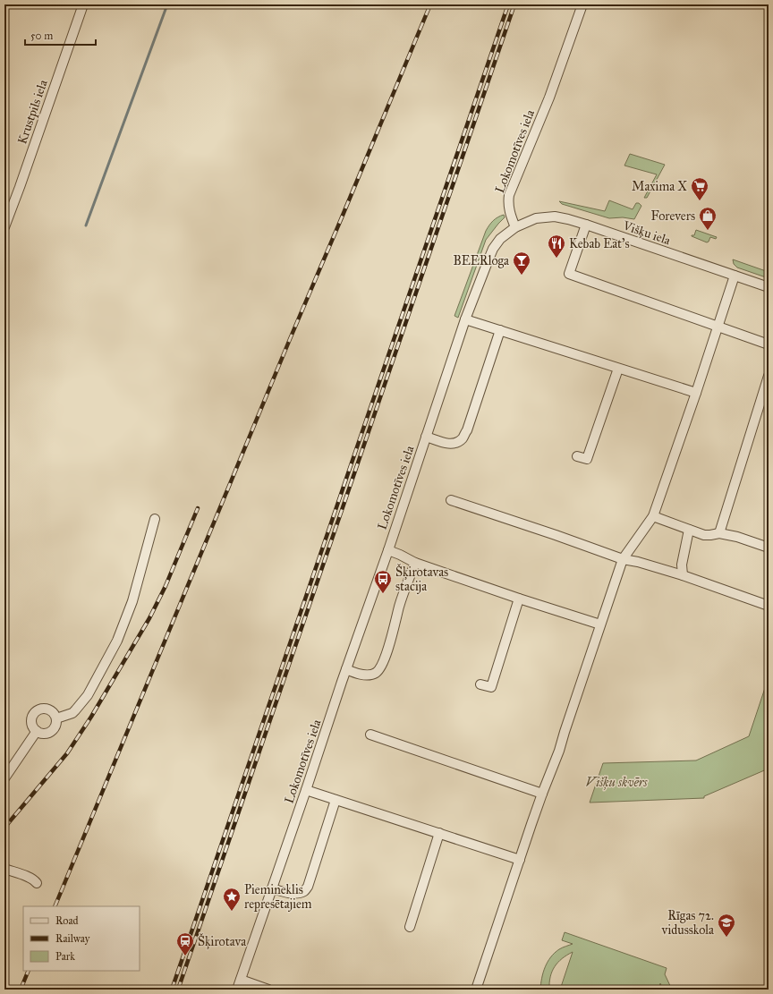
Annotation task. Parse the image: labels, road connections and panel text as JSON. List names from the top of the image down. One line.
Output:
{"streets":{"street":["Krustpils iela","Lokomotīves iela","Višķu iela"]},"crossings":[["Lokomotīves iela","Višķu iela"]],"parks":["Višķu skvērs"],"places":{"supermarket":["Maxima X"],"shop":["Forevers"],"restaurant":["Kebab Eat's"],"bar":["BEERloga"],"bus stop":["Šķirotavas stacija"],"place":["Piemineklis represētajiem"],"school or university":["Rīgas 72. vidusskola"],"station":["Šķirotava"]},"legend":["Road","Railway","Park"],"scale_bar":"50 m"}
